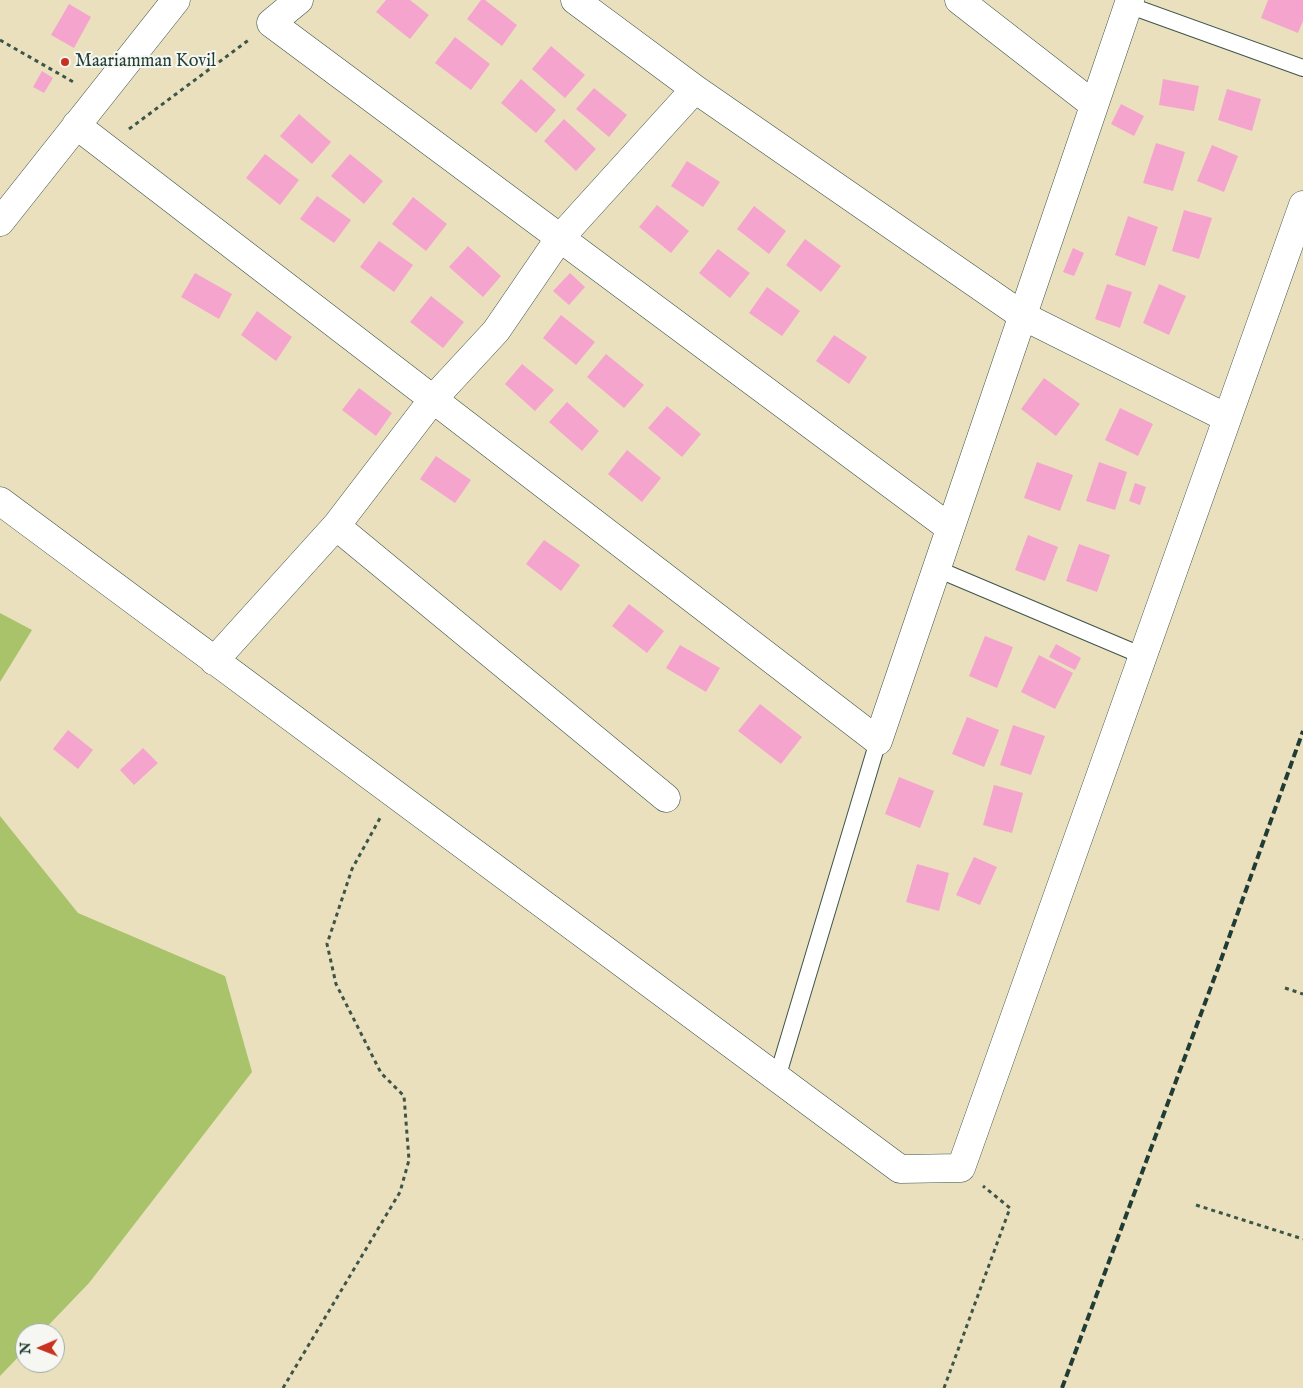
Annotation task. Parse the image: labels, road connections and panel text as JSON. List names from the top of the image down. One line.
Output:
{"places":["Maariamman Kovil"],"north":"left"}
